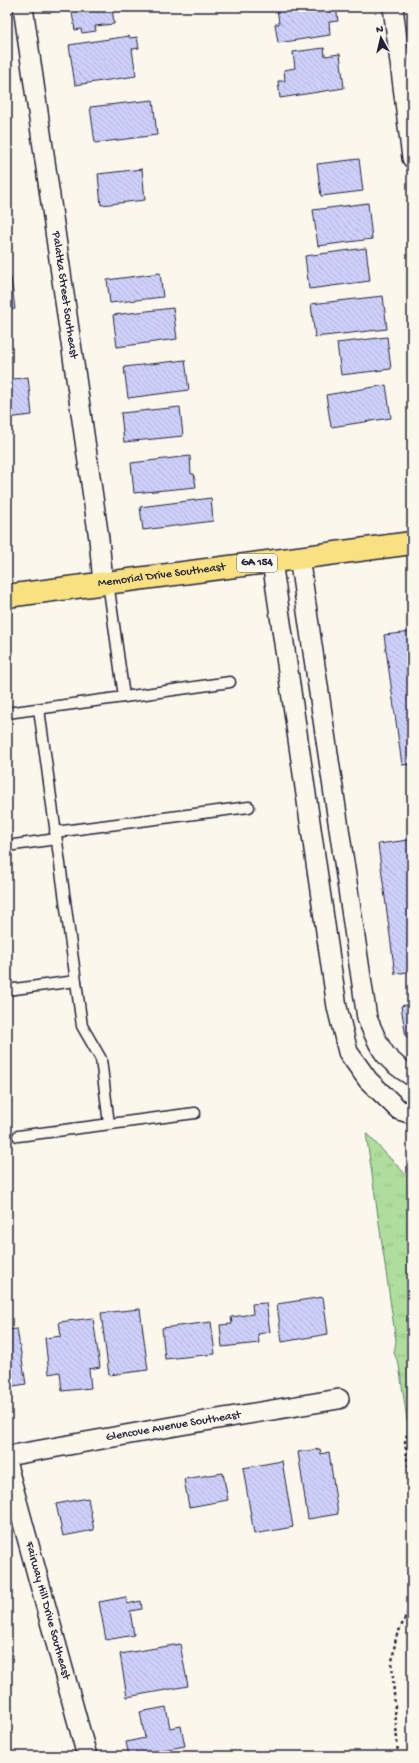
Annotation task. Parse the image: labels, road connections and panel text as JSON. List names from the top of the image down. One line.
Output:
{"streets":{"main road":["GA 154","Memorial Drive Southeast"],"street":["Palatka Street Southeast","Glencove Avenue Southeast","Fairway Hill Drive Southeast"]},"crossings":[["Palatka Street Southeast","Memorial Drive Southeast"]],"north":"top"}
